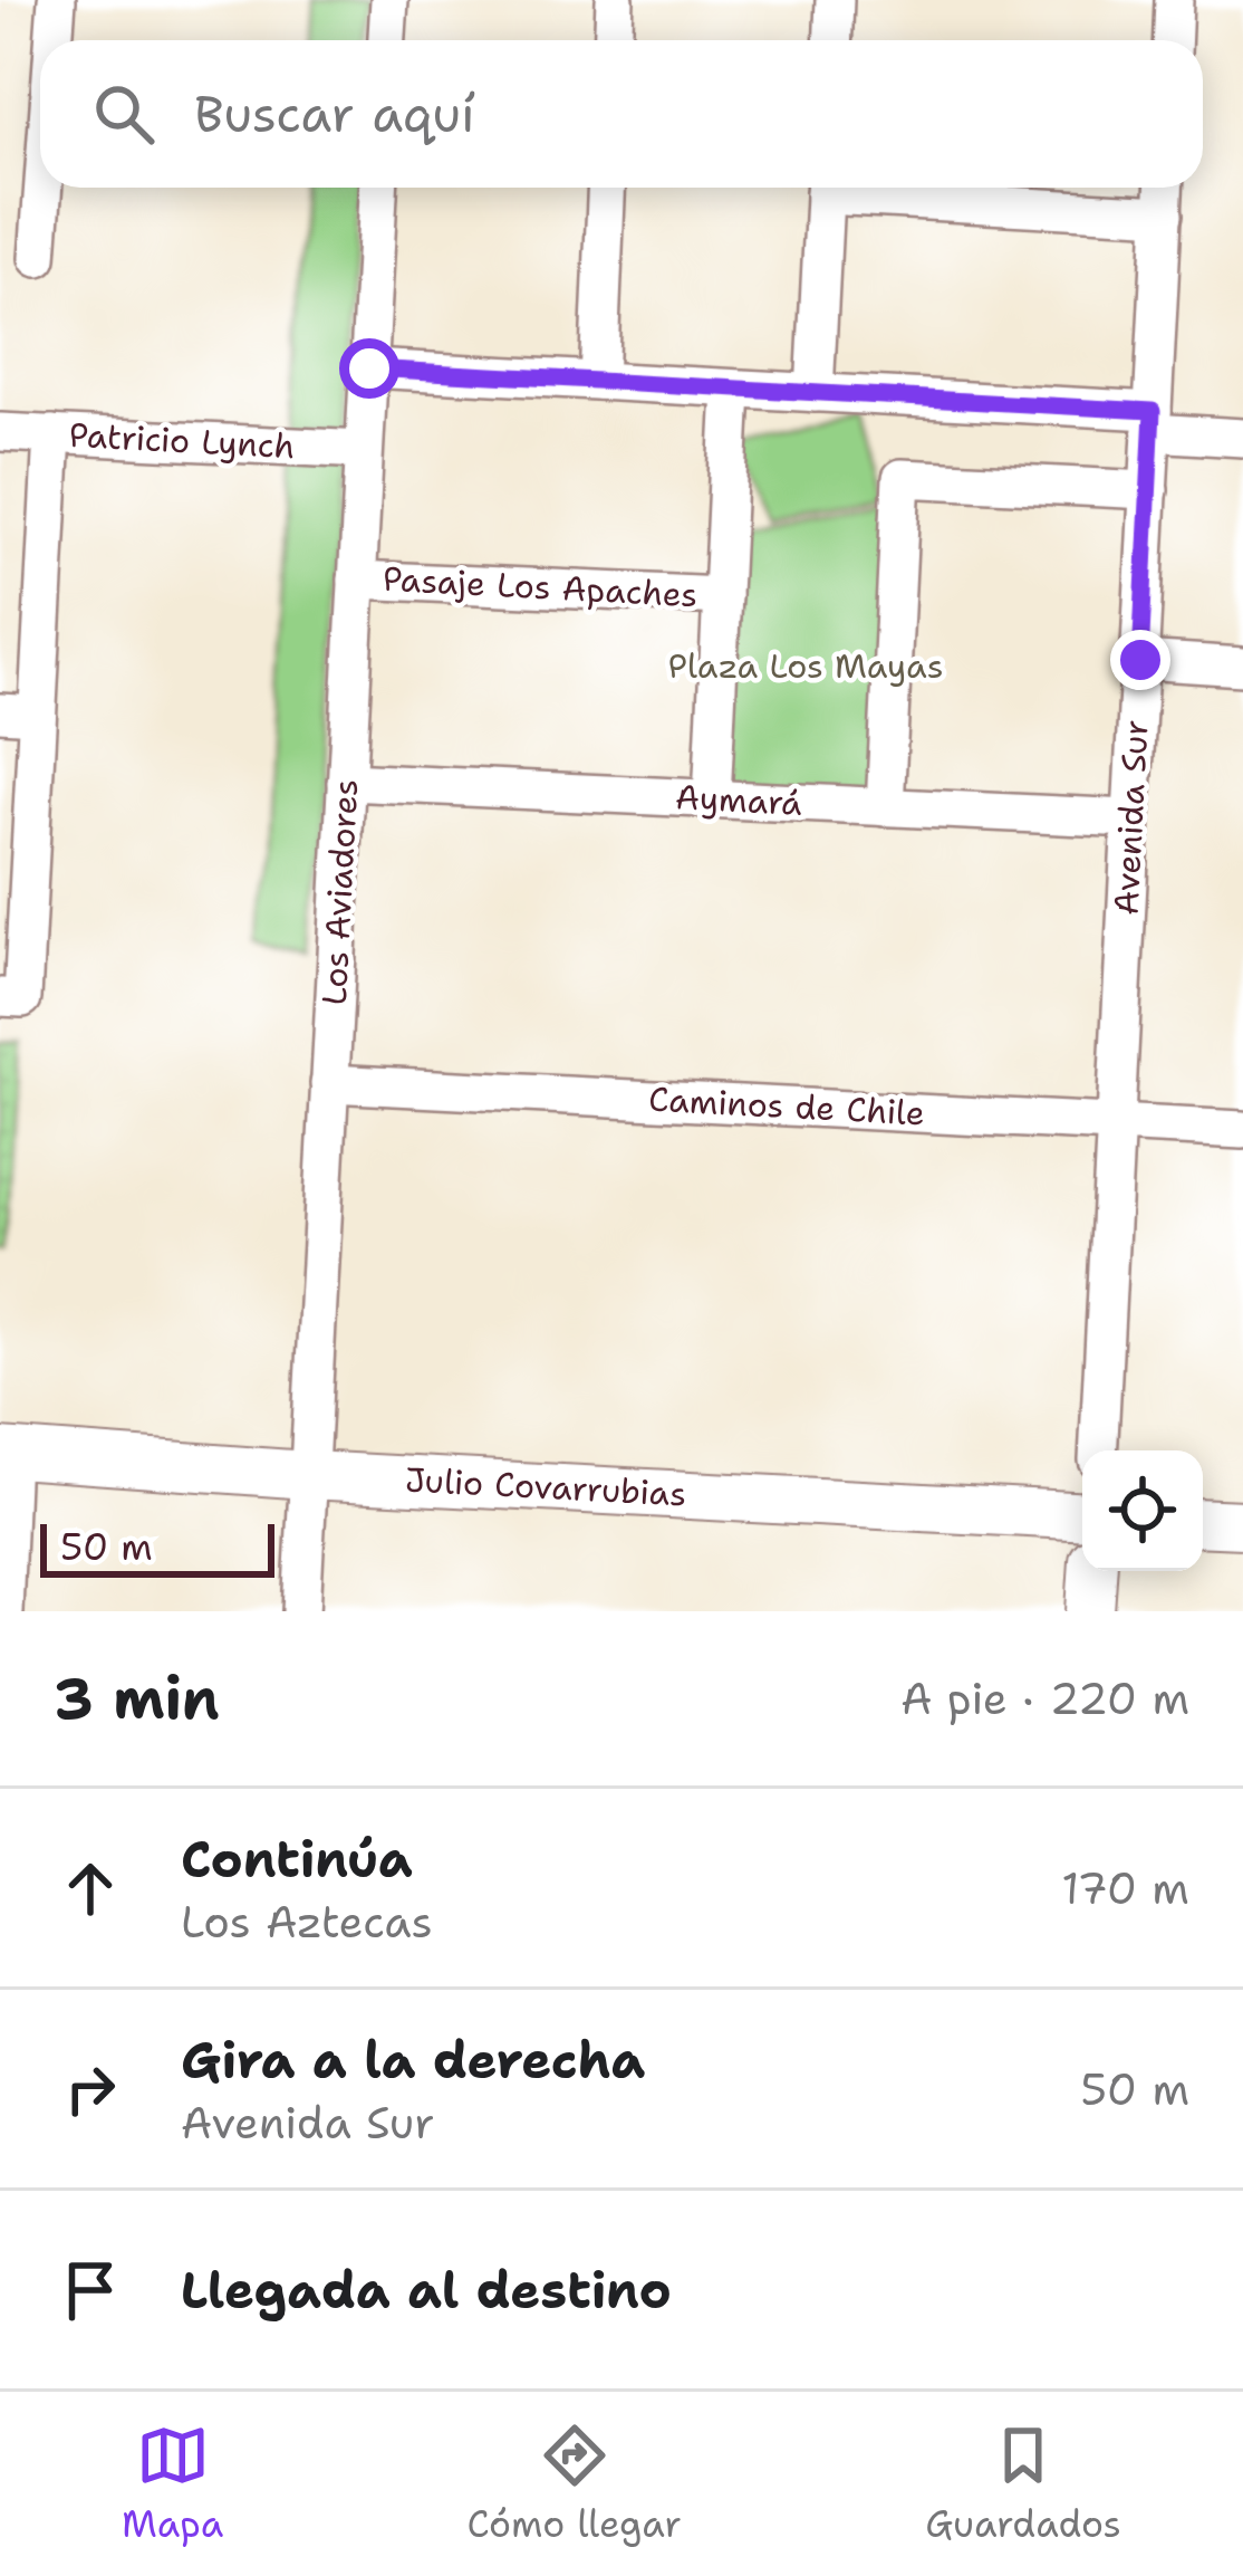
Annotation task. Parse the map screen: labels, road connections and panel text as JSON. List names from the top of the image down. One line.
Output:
{"streets":{"street":["Patricio Lynch","Pasaje Los Apaches","Aymará","Avenida Sur","Los Aviadores","Caminos de Chile","Julio Covarrubias"]},"crossings":[["Patricio Lynch","Los Aviadores"],["Pasaje Los Apaches","Los Aviadores"],["Aymará","Avenida Sur"],["Aymará","Los Aviadores"],["Avenida Sur","Caminos de Chile"],["Los Aviadores","Caminos de Chile"],["Los Aviadores","Julio Covarrubias"]],"parks":["Plaza Los Mayas"],"scale_bar":"50 m","page":{"search":"Buscar aquí","scale":"50 m","heading":["3 min","A pie · 220 m"],"list":[["Continúa","Los Aztecas","170 m"],["Gira a la derecha","Avenida Sur","50 m"],"Llegada al destino"],"nav":["Mapa","Cómo llegar","Guardados"]}}
